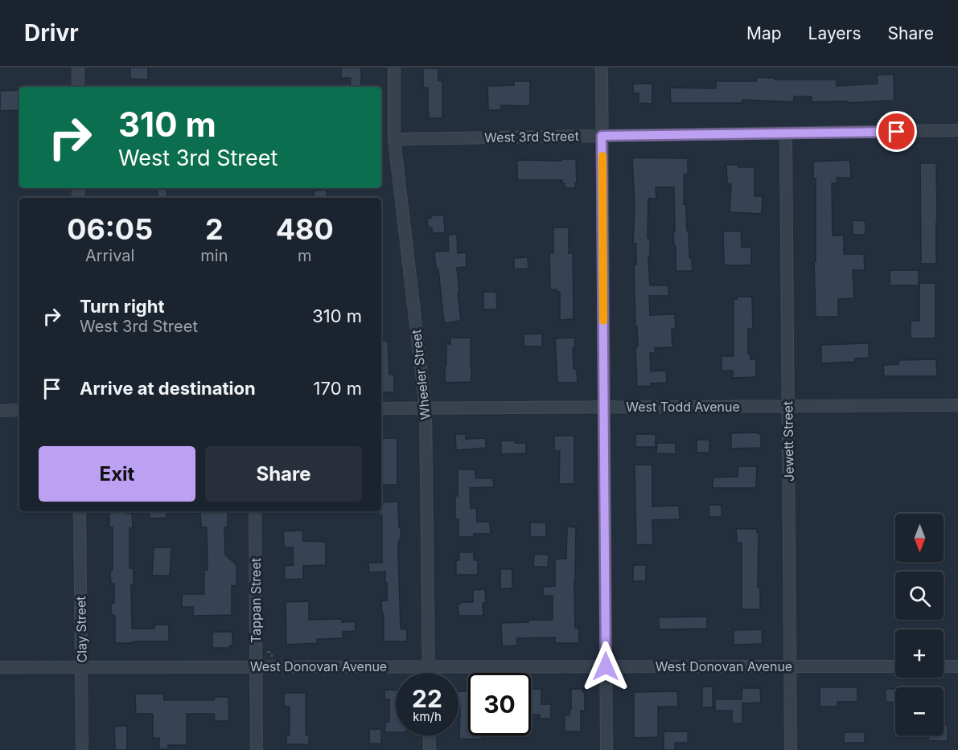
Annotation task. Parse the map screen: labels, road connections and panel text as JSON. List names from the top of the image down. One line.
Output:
{"streets":{"street":["West 3rd Street","Wheeler Street","West Todd Avenue","Jewett Street","Tappan Street","Clay Street","West Donovan Avenue"]},"crossings":[["West 3rd Street","Wheeler Street"],["West 3rd Street","Jewett Street"],["Wheeler Street","West Todd Avenue"],["Wheeler Street","West Donovan Avenue"],["West Todd Avenue","Jewett Street"],["Jewett Street","West Donovan Avenue"],["Tappan Street","West Donovan Avenue"],["Clay Street","West Donovan Avenue"]],"north":"bottom","page":{"header":"Drivr","nav":["Map","Layers","Share"],"turn":["310 m","West 3rd Street"],"eta":["06:05","Arrival","2","min","480","m"],"list":[{"name":"Turn right","note":"West 3rd Street","value":"310 m"},{"name":"Arrive at destination","value":"170 m"}],"buttons":["Exit","Share"],"map_buttons":["+","−"],"speed":"22 km/h","limit":"30"}}
